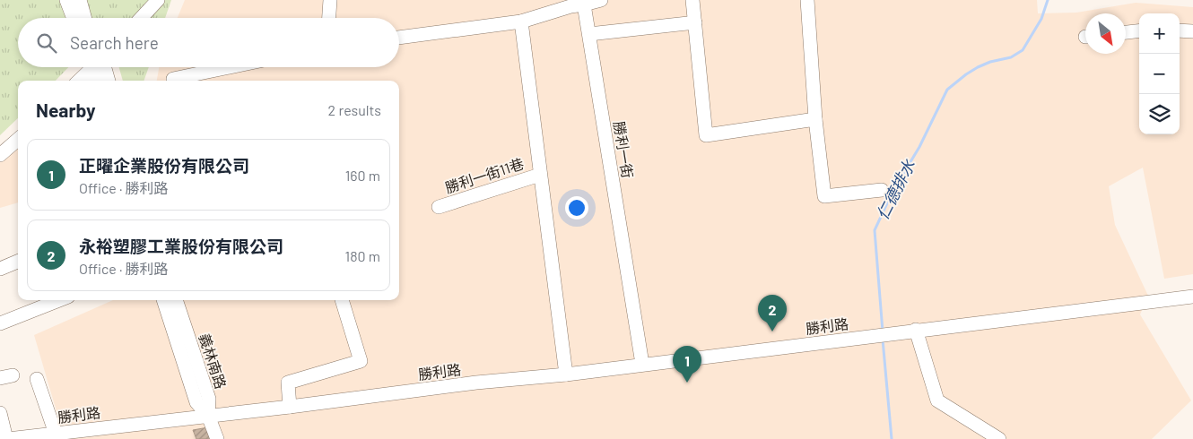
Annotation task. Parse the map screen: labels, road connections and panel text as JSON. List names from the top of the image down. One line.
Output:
{"streets":{"street":["勝利一街","勝利一街11巷","勝利路","義林南路"]},"crossings":[["勝利一街","勝利路"],["勝利路","義林南路"]],"water":["仁德排水"],"north":"bottom right","page":{"map_buttons":["+","−"],"search":"Search here","heading":["Nearby","2 results"],"list":[{"mark":"1","name":"正曜企業股份有限公司","note":"Office · 勝利路","value":"160 m"},{"mark":"2","name":"永裕塑膠工業股份有限公司","note":"Office · 勝利路","value":"180 m"}],"pins":["2","1"]}}
